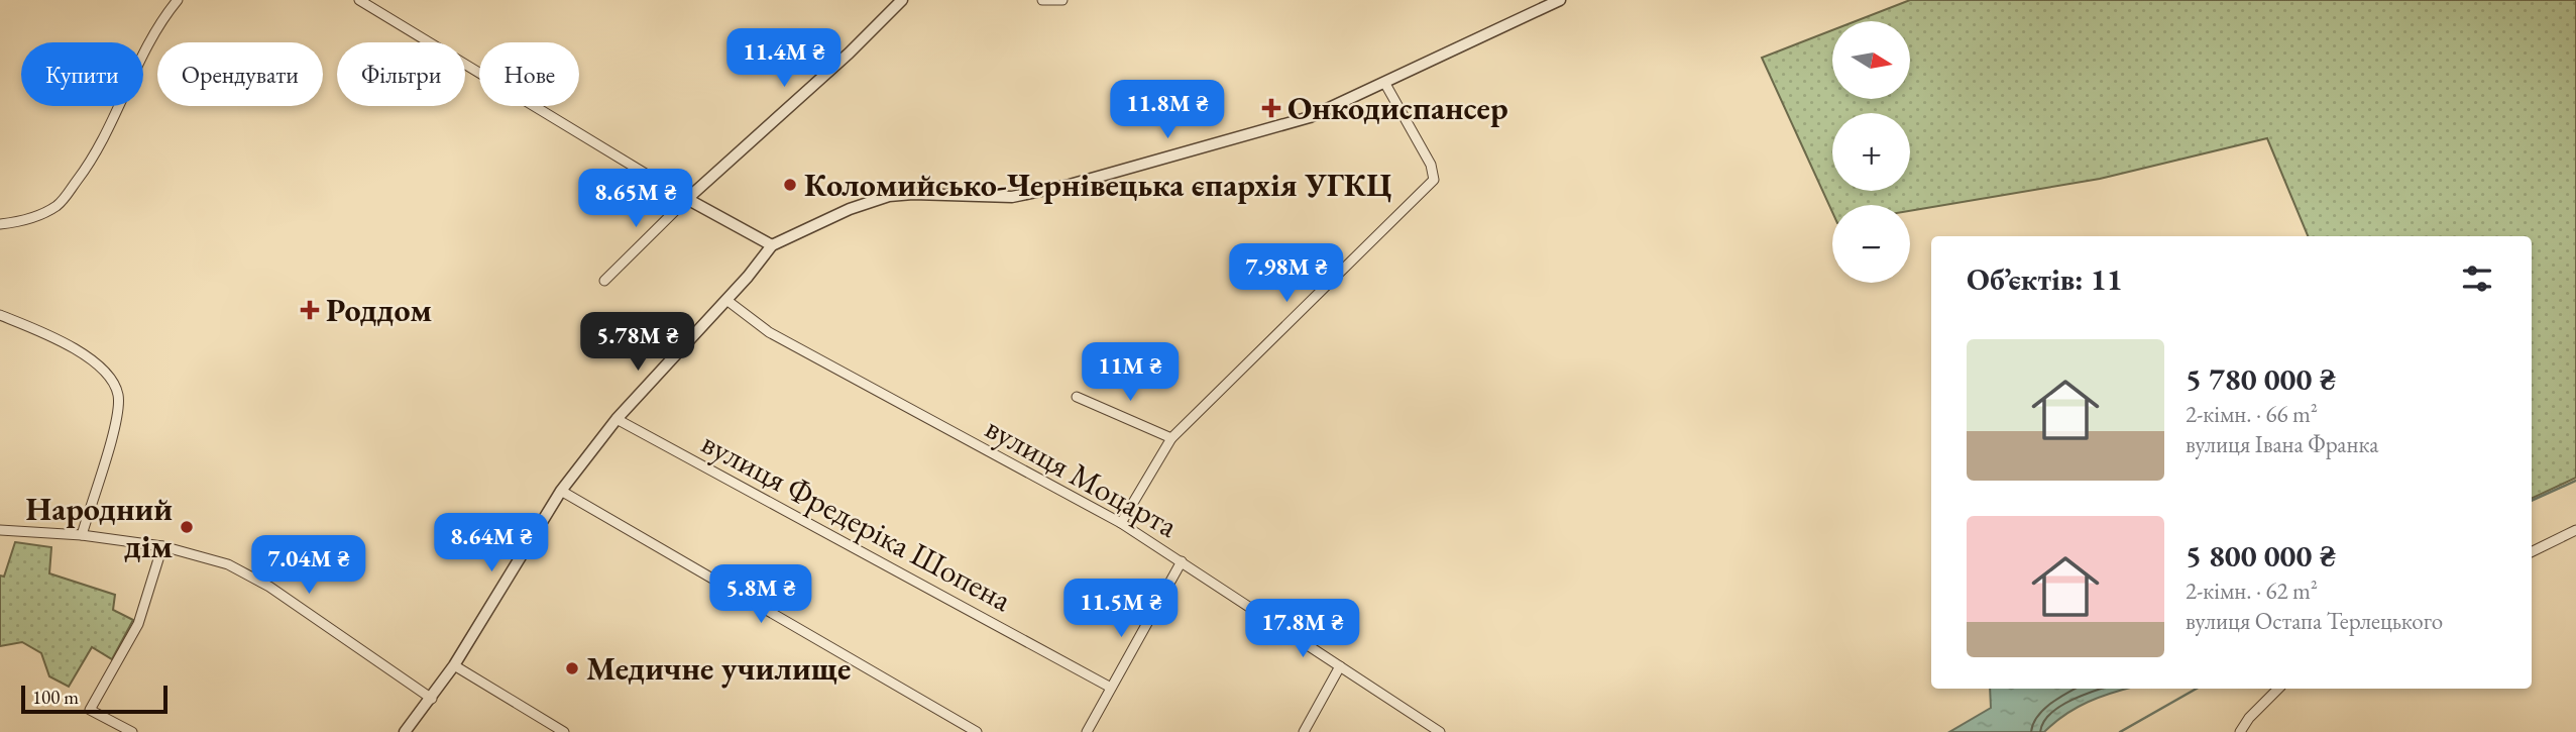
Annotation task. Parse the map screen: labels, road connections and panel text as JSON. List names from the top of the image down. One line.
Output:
{"streets":{"street":["вулиця Моцарта","вулиця Фредеріка Шопена"]},"places":{"health":["Онкодиспансер","Роддом"],"other":["Коломийсько-Чернівецька єпархія УГКЦ","Народний дім","Медичне училище"]},"scale_bar":"100 m","north":"right","page":{"map_buttons":["+","−"],"price":["11.4M ₴","11.8M ₴","8.65M ₴","7.98M ₴","5.78M ₴","11M ₴","8.64M ₴","7.04M ₴","5.8M ₴","11.5M ₴","17.8M ₴"],"chip":["Купити","Орендувати","Фільтри","Нове"],"heading":"Об’єктів: 11","list":[{"name":"5 780 000 ₴","note":"2-кімн. · 66 m² · вулиця Івана Франка"},{"name":"5 800 000 ₴","note":"2-кімн. · 62 m² · вулиця Остапа Терлецького"}],"scale":"100 m"}}
